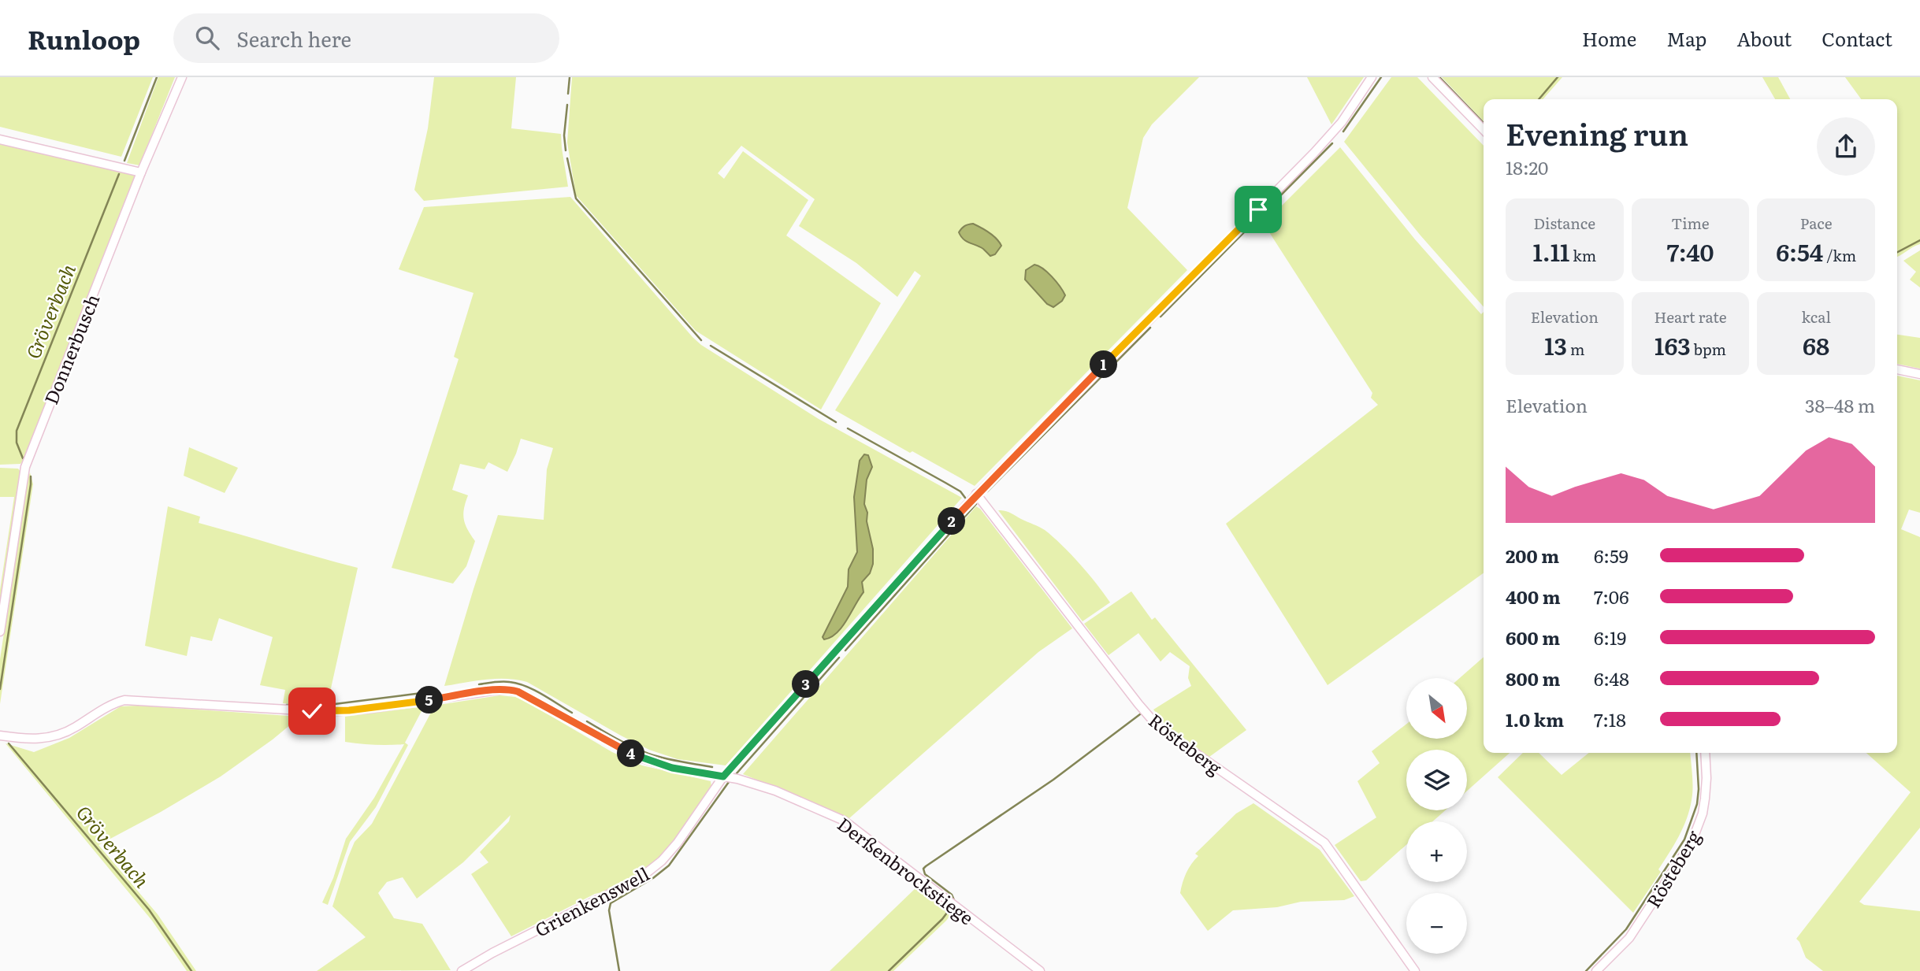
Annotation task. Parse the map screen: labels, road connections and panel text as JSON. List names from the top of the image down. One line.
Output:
{"streets":{"street":["Donnerbusch","Rösteberg","Derßenbrockstiege","Grienkenswell"]},"crossings":[["Rösteberg","Grienkenswell"],["Derßenbrockstiege","Grienkenswell"]],"water":["Gröverbach"],"north":"bottom right","page":{"header":"Runloop","search":"Search here","nav":["Home","Map","About","Contact"],"heading":["Evening run","18:20"],"stats":[["Distance","1.11 km"],["Time","7:40"],["Pace","6:54 /km"],["Elevation","13 m"],["Heart rate","163 bpm"],["kcal","68"]],"pins":["1","2","3","5","4"],"chart":["Elevation","38–48 m"],"list":[{"name":"200 m","note":"6:59"},{"name":"400 m","note":"7:06"},{"name":"600 m","note":"6:19"},{"name":"800 m","note":"6:48"},{"name":"1.0 km","note":"7:18"}],"map_buttons":["+","−"]}}
